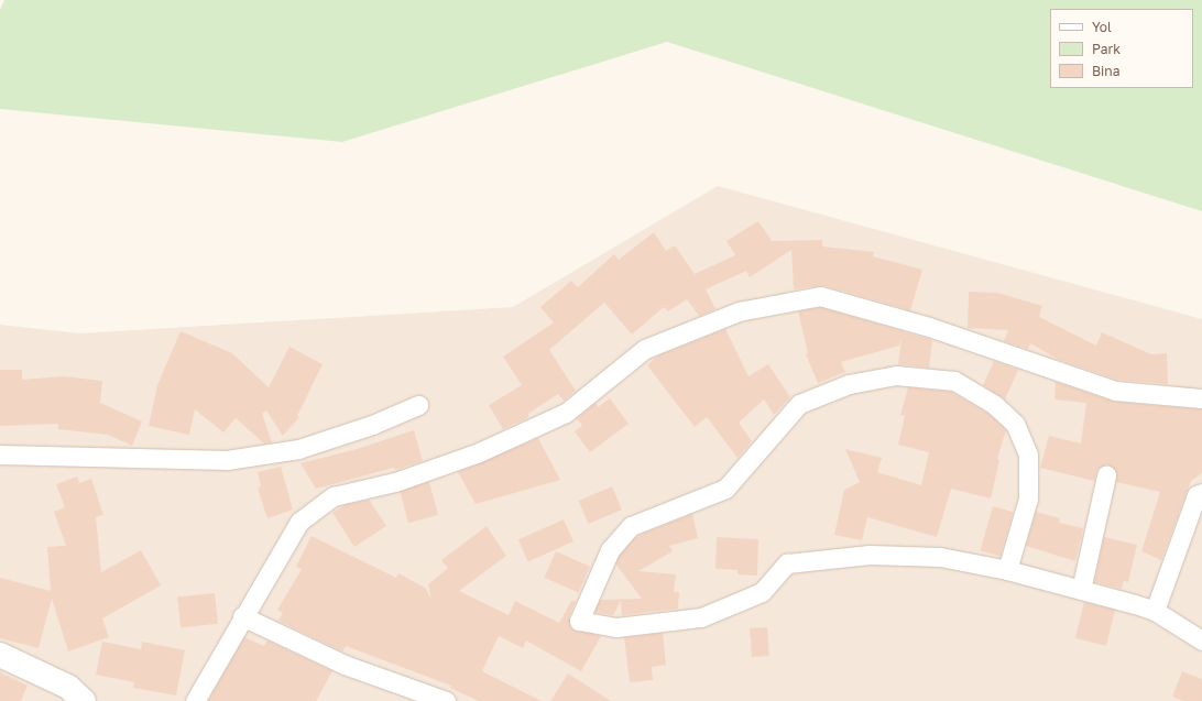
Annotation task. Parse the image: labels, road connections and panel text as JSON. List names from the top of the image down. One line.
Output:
{"legend":["Yol","Park","Bina"]}
